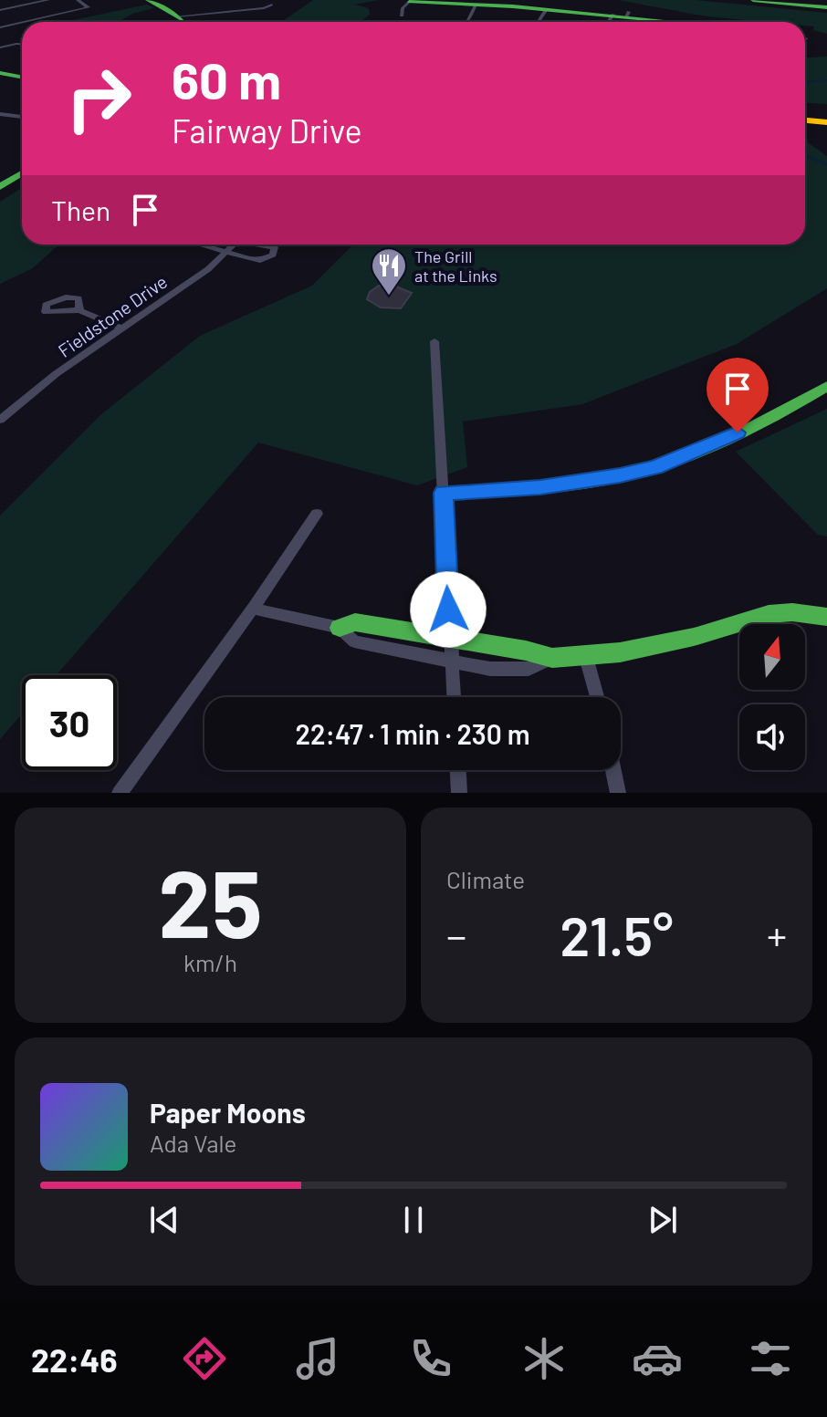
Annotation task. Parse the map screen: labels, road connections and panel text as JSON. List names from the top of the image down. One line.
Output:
{"streets":{"street":["Fieldstone Drive"]},"places":{"restaurant":["The Grill at the Links"]},"north":"top","page":{"turn":["60 m","Fairway Drive"],"then":"Then","limit":"30","trip":"22:47 · 1 min · 230 m","tile":[["25","km/h"],"Climate"],"heat":["−","21.5°","+"],"song":["Paper Moons","Ada Vale"],"tabs":"22:46"}}
